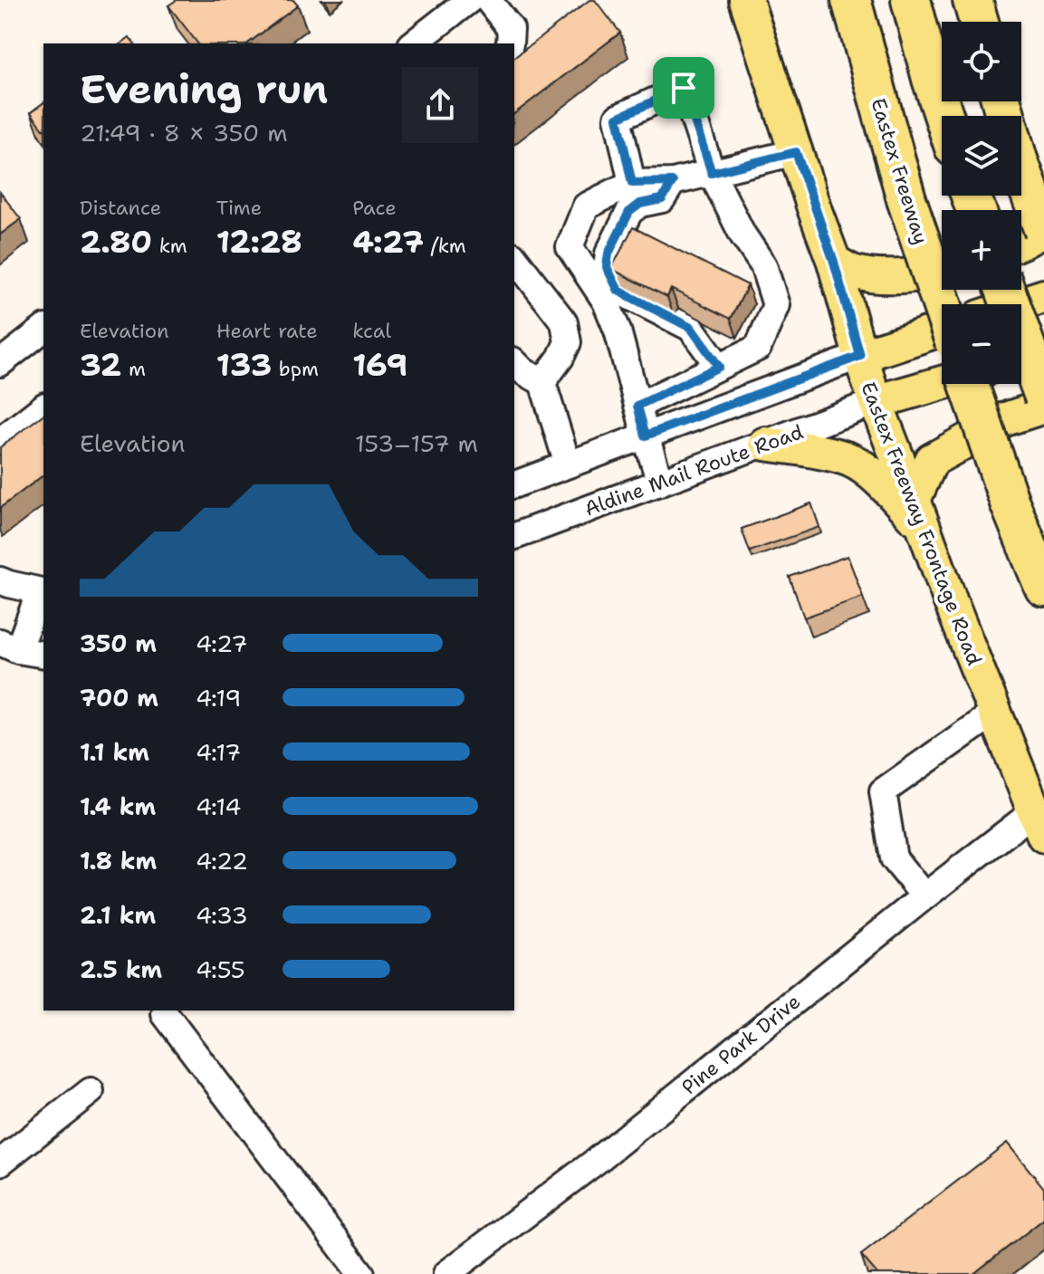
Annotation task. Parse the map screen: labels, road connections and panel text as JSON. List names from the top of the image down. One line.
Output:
{"streets":{"highway":["Eastex Freeway"],"main road":["Eastex Freeway Frontage Road"],"street":["Aldine Mail Route Road","Pine Park Drive"]},"crossings":[["Aldine Mail Route Road","Eastex Freeway Frontage Road"],["Eastex Freeway Frontage Road","Pine Park Drive"]],"page":{"map_buttons":["+","−"],"heading":["Evening run","21:49 · 8 × 350 m"],"stats":[["Distance","2.80 km"],["Time","12:28"],["Pace","4:27 /km"],["Elevation","32 m"],["Heart rate","133 bpm"],["kcal","169"]],"chart":["Elevation","153–157 m"],"list":[{"name":"350 m","note":"4:27"},{"name":"700 m","note":"4:19"},{"name":"1.1 km","note":"4:17"},{"name":"1.4 km","note":"4:14"},{"name":"1.8 km","note":"4:22"},{"name":"2.1 km","note":"4:33"},{"name":"2.5 km","note":"4:55"}]}}
